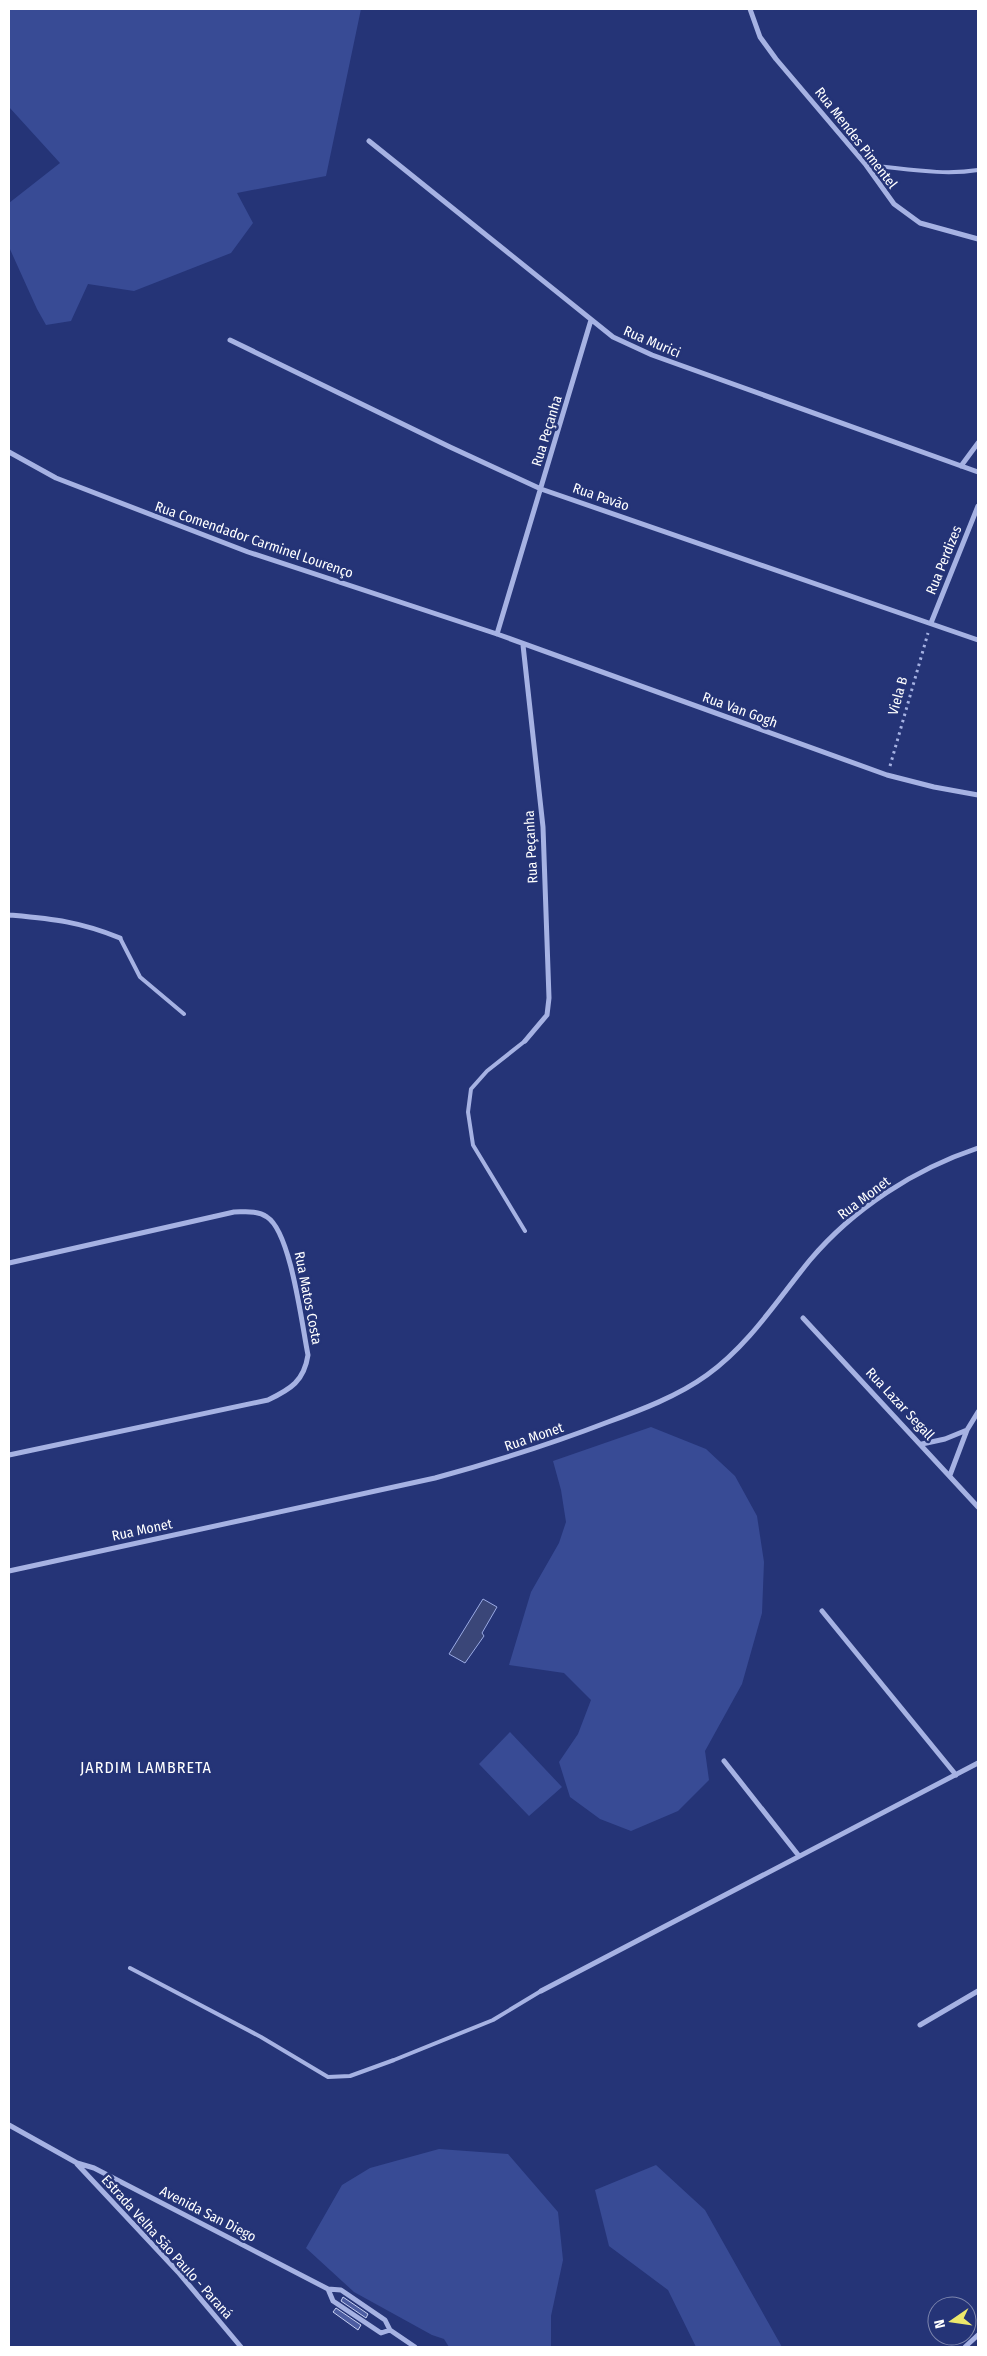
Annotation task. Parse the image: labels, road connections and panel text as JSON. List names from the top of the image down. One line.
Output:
{"streets":{"street":["Rua Mendes Pimentel","Rua Murici","Rua Peçanha","Rua Pavão","Rua Comendador Carminel Lourenço","Rua Perdizes","Rua Van Gogh","Rua Monet","Rua Matos Costa","Rua Lazar Segall","Avenida San Diego","Estrada Velha São Paulo - Paraná"],"path":["Viela B"]},"crossings":[["Rua Murici","Rua Peçanha"],["Rua Peçanha","Rua Pavão"],["Rua Peçanha","Rua Comendador Carminel Lourenço"],["Rua Peçanha","Rua Van Gogh"],["Rua Pavão","Rua Perdizes"],["Rua Pavão","Viela B"],["Rua Comendador Carminel Lourenço","Rua Van Gogh"],["Rua Perdizes","Viela B"],["Viela B","Rua Van Gogh"],["Avenida San Diego","Estrada Velha São Paulo - Paraná"]],"districts":["JARDIM LAMBRETA"],"north":"left"}
